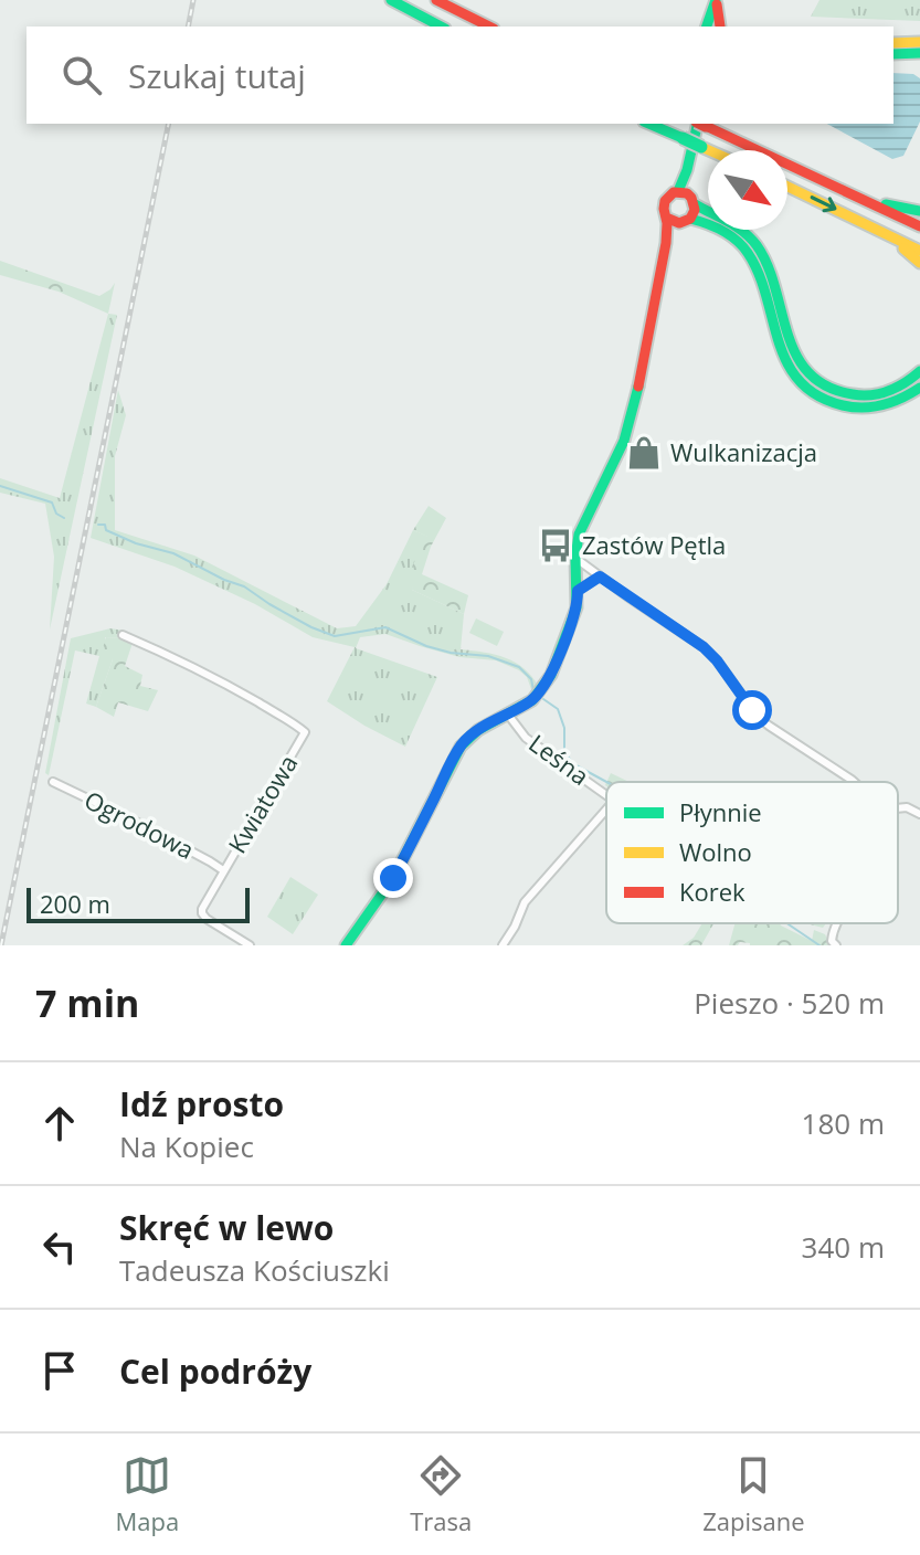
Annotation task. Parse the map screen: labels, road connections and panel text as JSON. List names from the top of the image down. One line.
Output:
{"streets":{"street":["Leśna","Kwiatowa","Ogrodowa"]},"crossings":[["Kwiatowa","Ogrodowa"]],"places":{"shop":["Wulkanizacja"],"bus stop":["Zastów Pętla"]},"legend":["Płynnie","Wolno","Korek"],"scale_bar":"200 m","north":"bottom right","page":{"search":"Szukaj tutaj","scale":"200 m","heading":["7 min","Pieszo · 520 m"],"list":[["Idź prosto","Na Kopiec","180 m"],["Skręć w lewo","Tadeusza Kościuszki","340 m"],"Cel podróży"],"nav":["Mapa","Trasa","Zapisane"]}}
